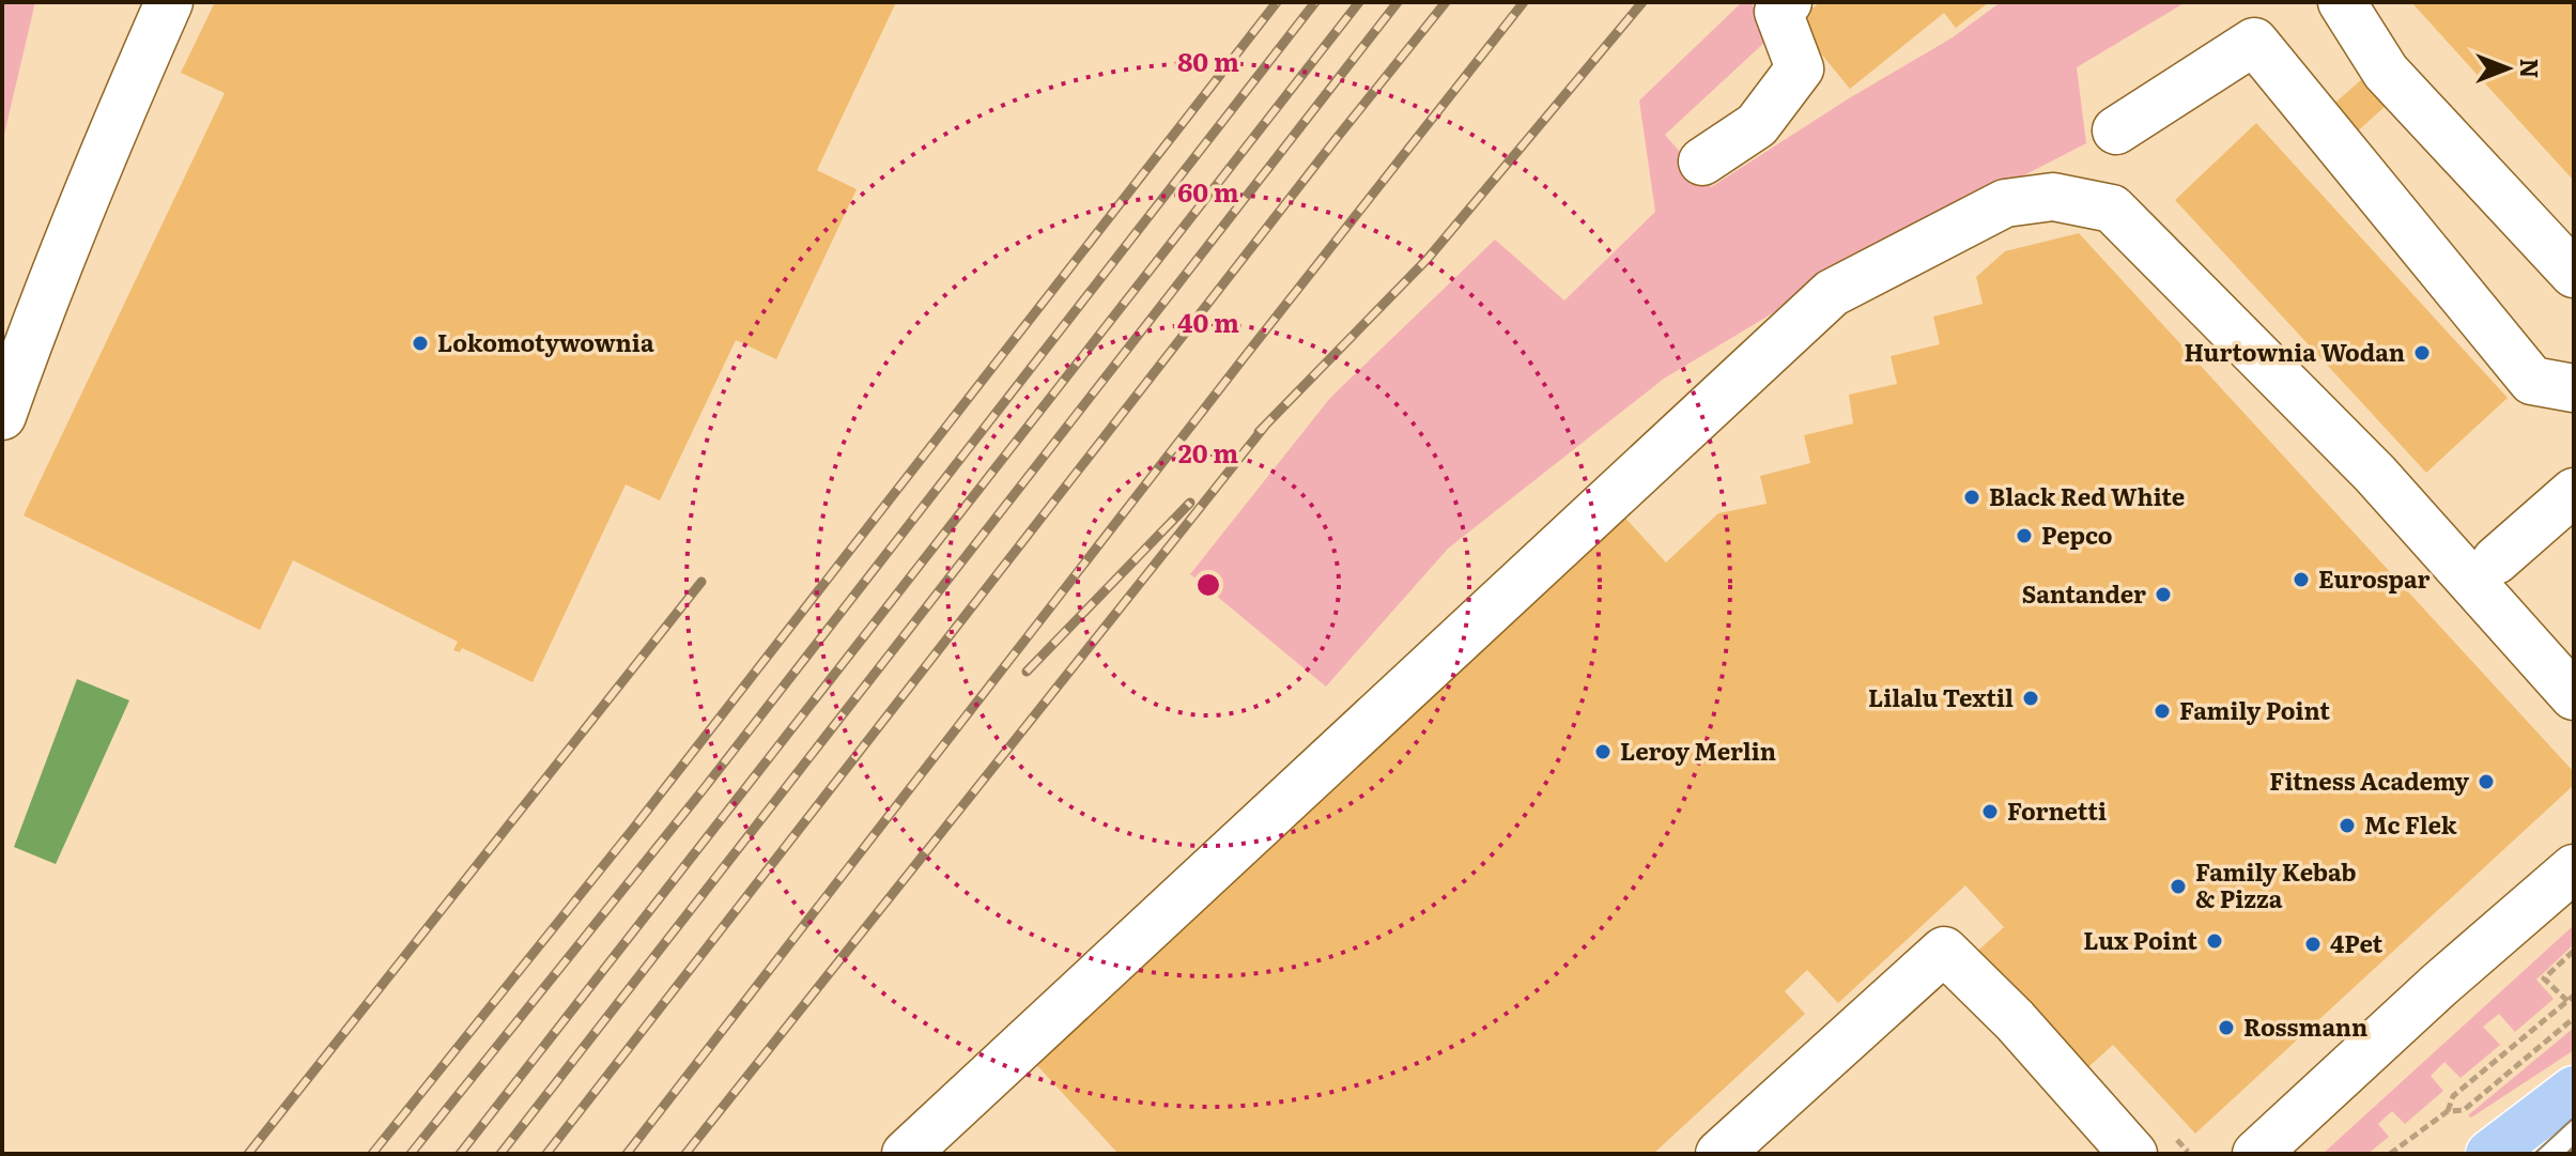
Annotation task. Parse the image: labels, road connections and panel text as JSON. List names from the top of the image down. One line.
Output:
{"places":["Lokomotywownia","Hurtownia Wodan","Black Red White","Pepco","Eurospar","Santander","Lilalu Textil","Family Point","Leroy Merlin","Fitness Academy","Fornetti","Mc Flek","Family Kebab & Pizza","Lux Point","4Pet","Rossmann"],"north":"right","rings":["80 m","60 m","40 m","20 m"]}
